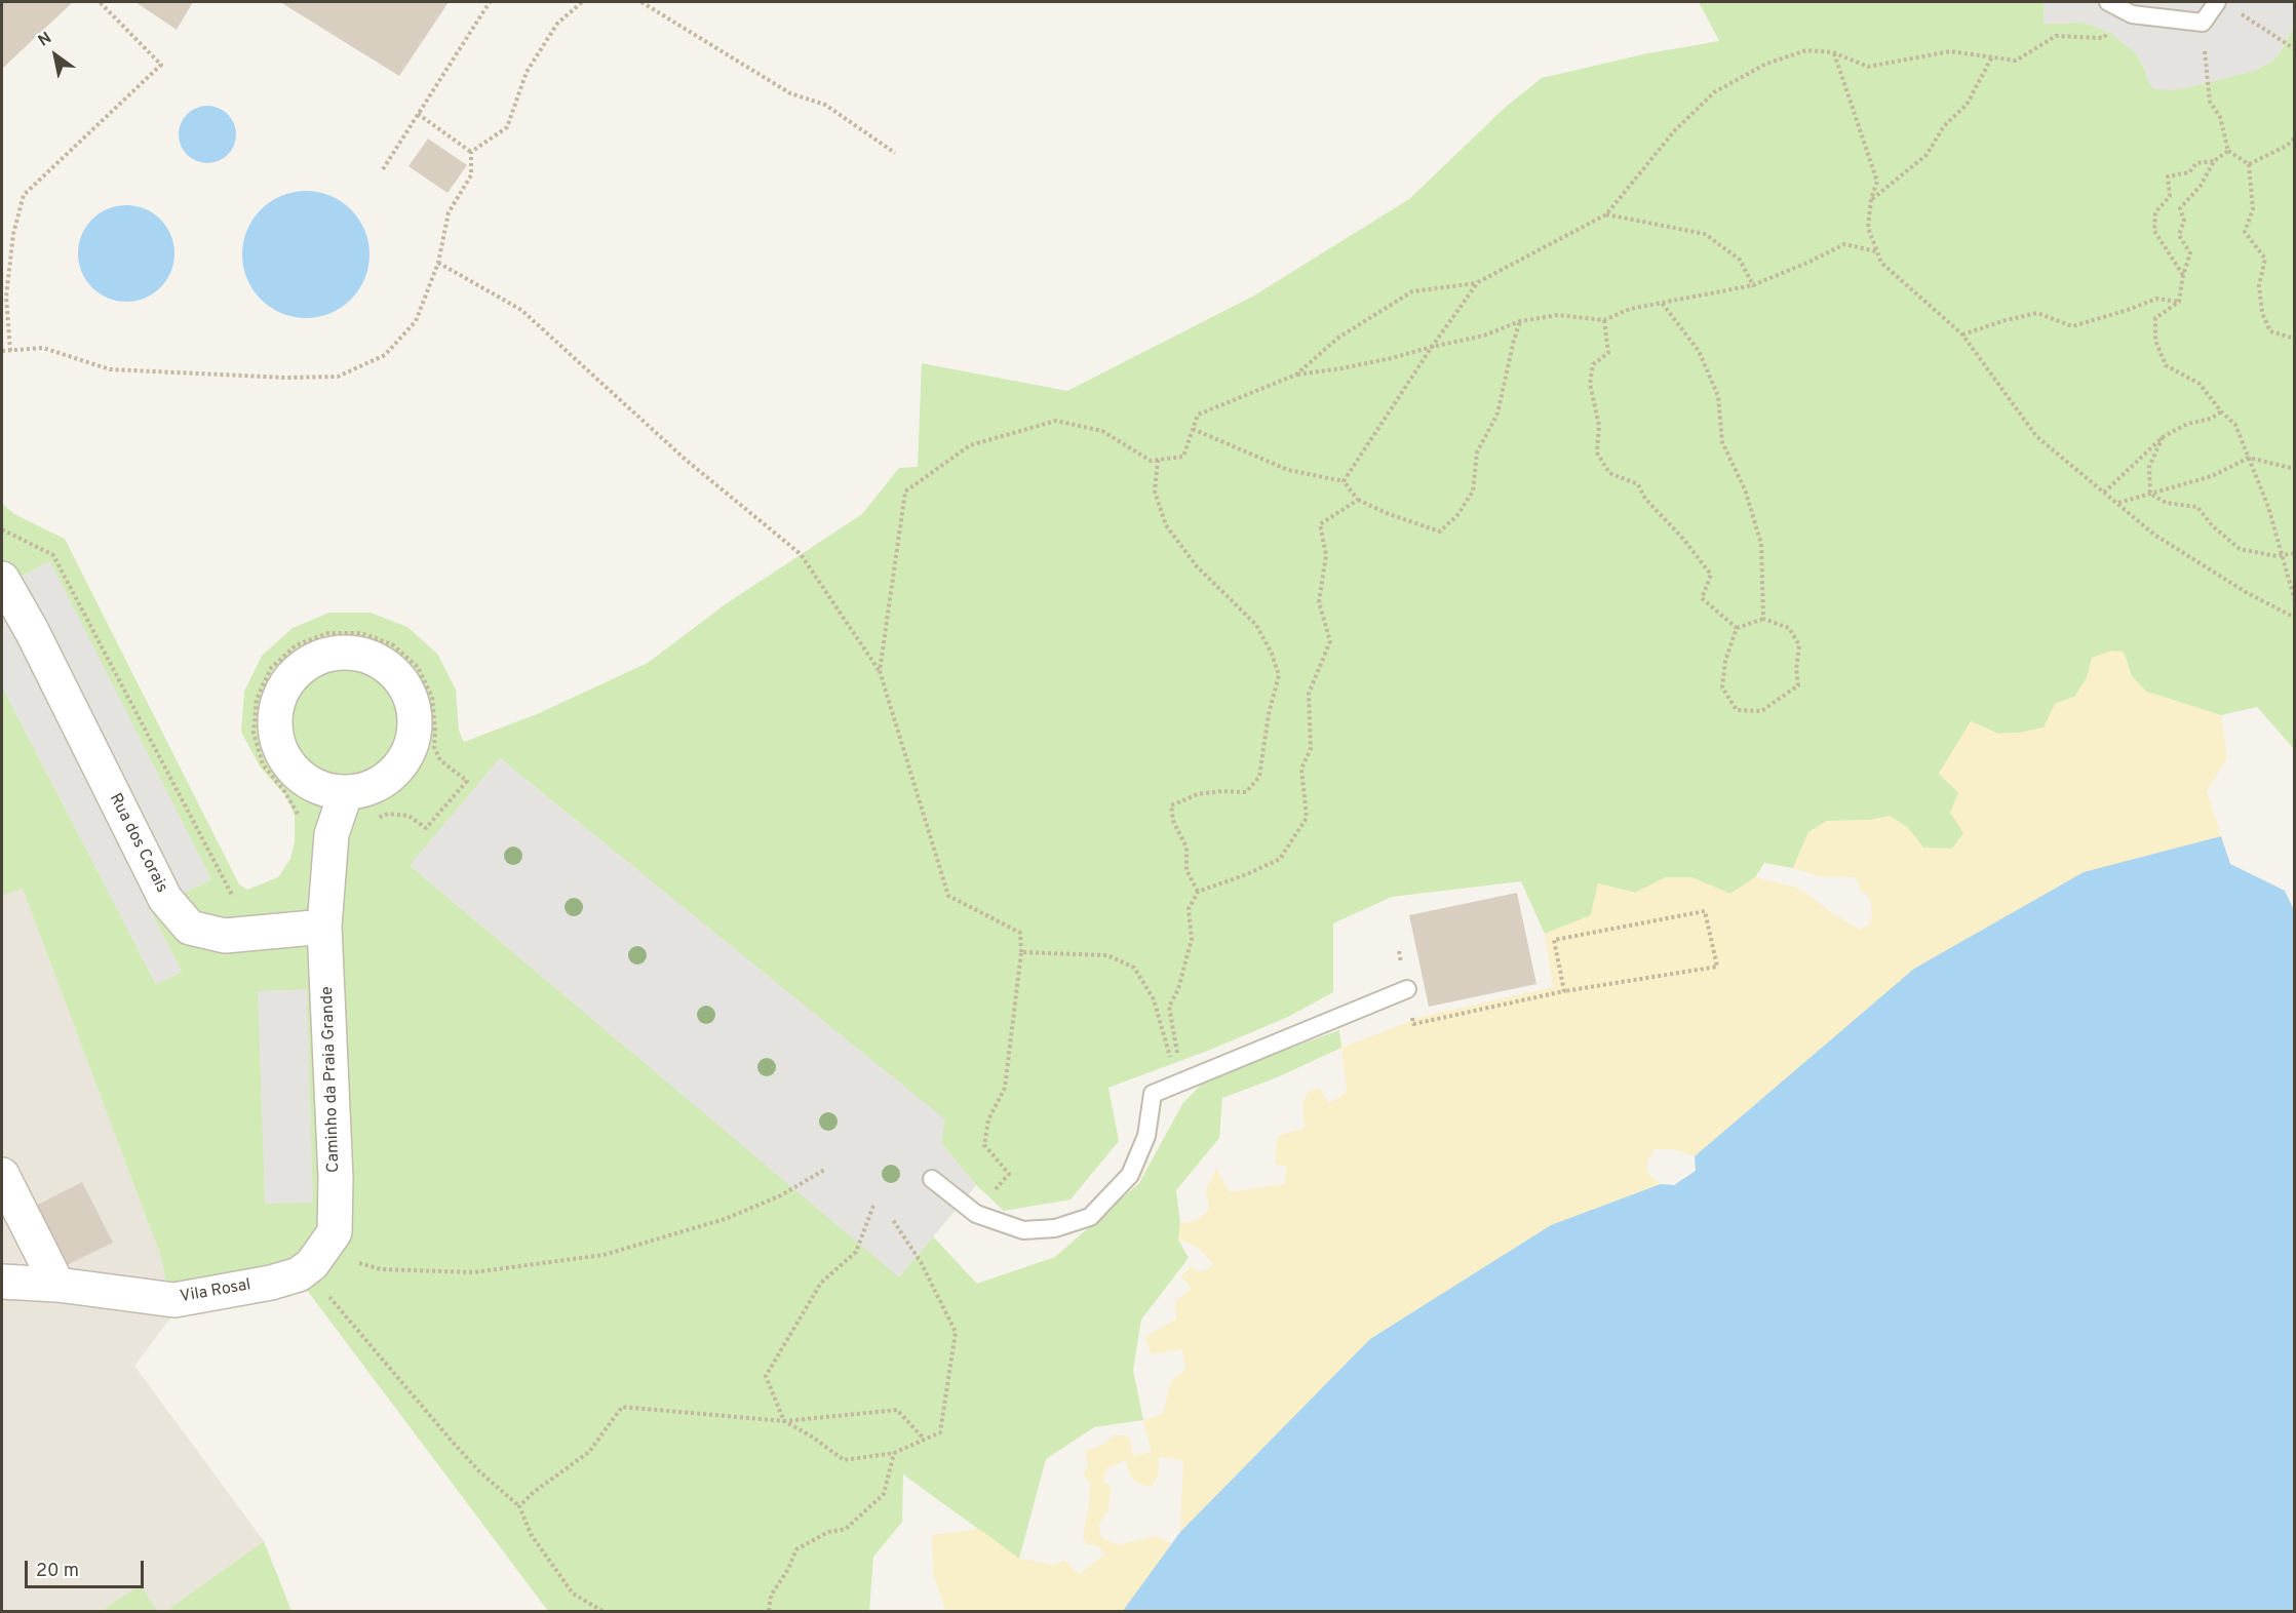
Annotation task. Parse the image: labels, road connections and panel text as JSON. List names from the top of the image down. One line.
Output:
{"streets":{"street":["Rua dos Corais","Caminho da Praia Grande","Vila Rosal"]},"crossings":[["Rua dos Corais","Caminho da Praia Grande"],["Caminho da Praia Grande","Vila Rosal"]],"scale_bar":"20 m","north":"top left"}
